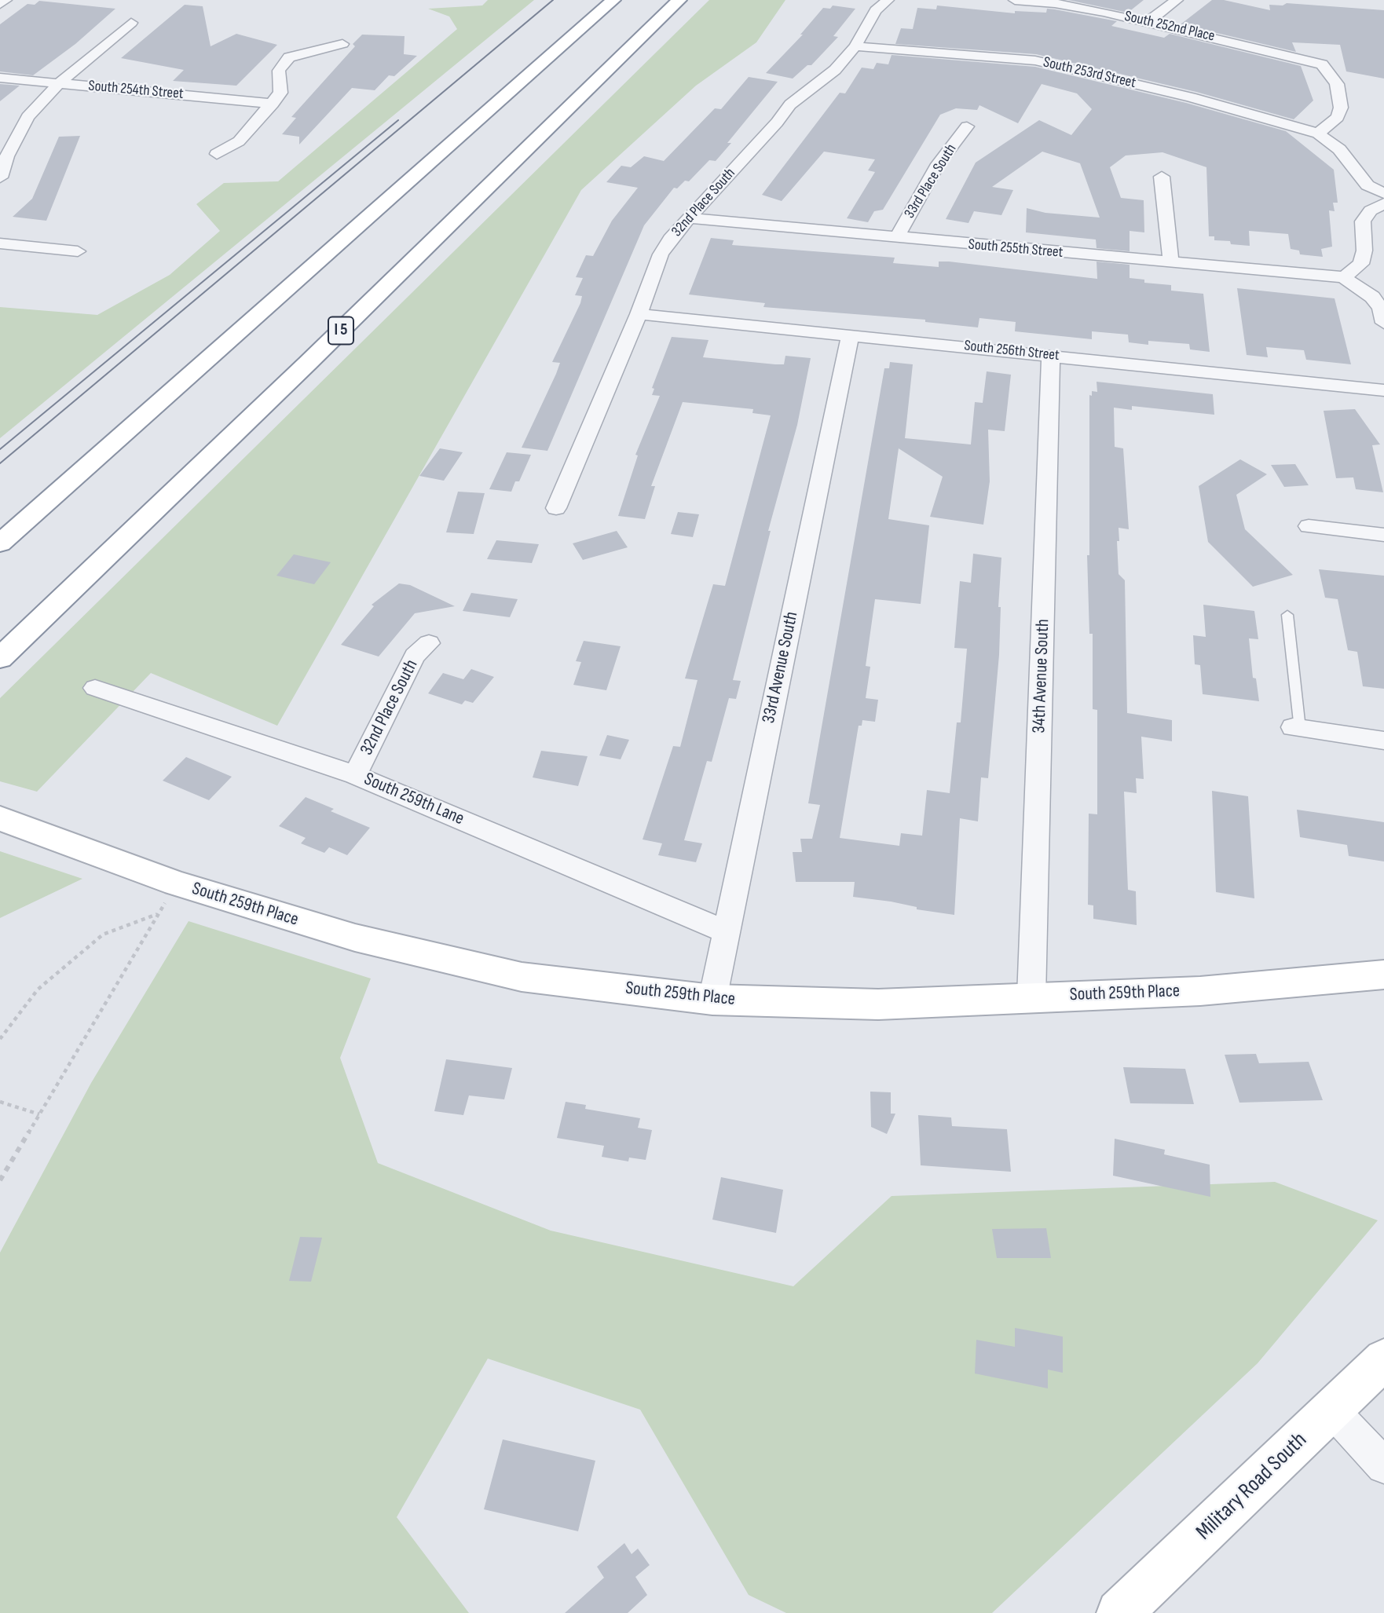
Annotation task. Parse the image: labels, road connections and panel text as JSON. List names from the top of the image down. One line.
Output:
{"streets":{"main road":["I 5","South 259th Place","Military Road South"],"street":["South 252nd Place","South 253rd Street","South 254th Street","33rd Place South","32nd Place South","South 255th Street","South 256th Street","33rd Avenue South","34th Avenue South","South 259th Lane"]},"crossings":[["South 252nd Place","South 253rd Street"],["South 253rd Street","32nd Place South"],["33rd Place South","South 255th Street"],["32nd Place South","South 255th Street"],["32nd Place South","South 256th Street"],["32nd Place South","South 259th Lane"],["South 256th Street","33rd Avenue South"],["South 256th Street","34th Avenue South"],["33rd Avenue South","South 259th Lane"],["33rd Avenue South","South 259th Place"],["34th Avenue South","South 259th Place"]]}
